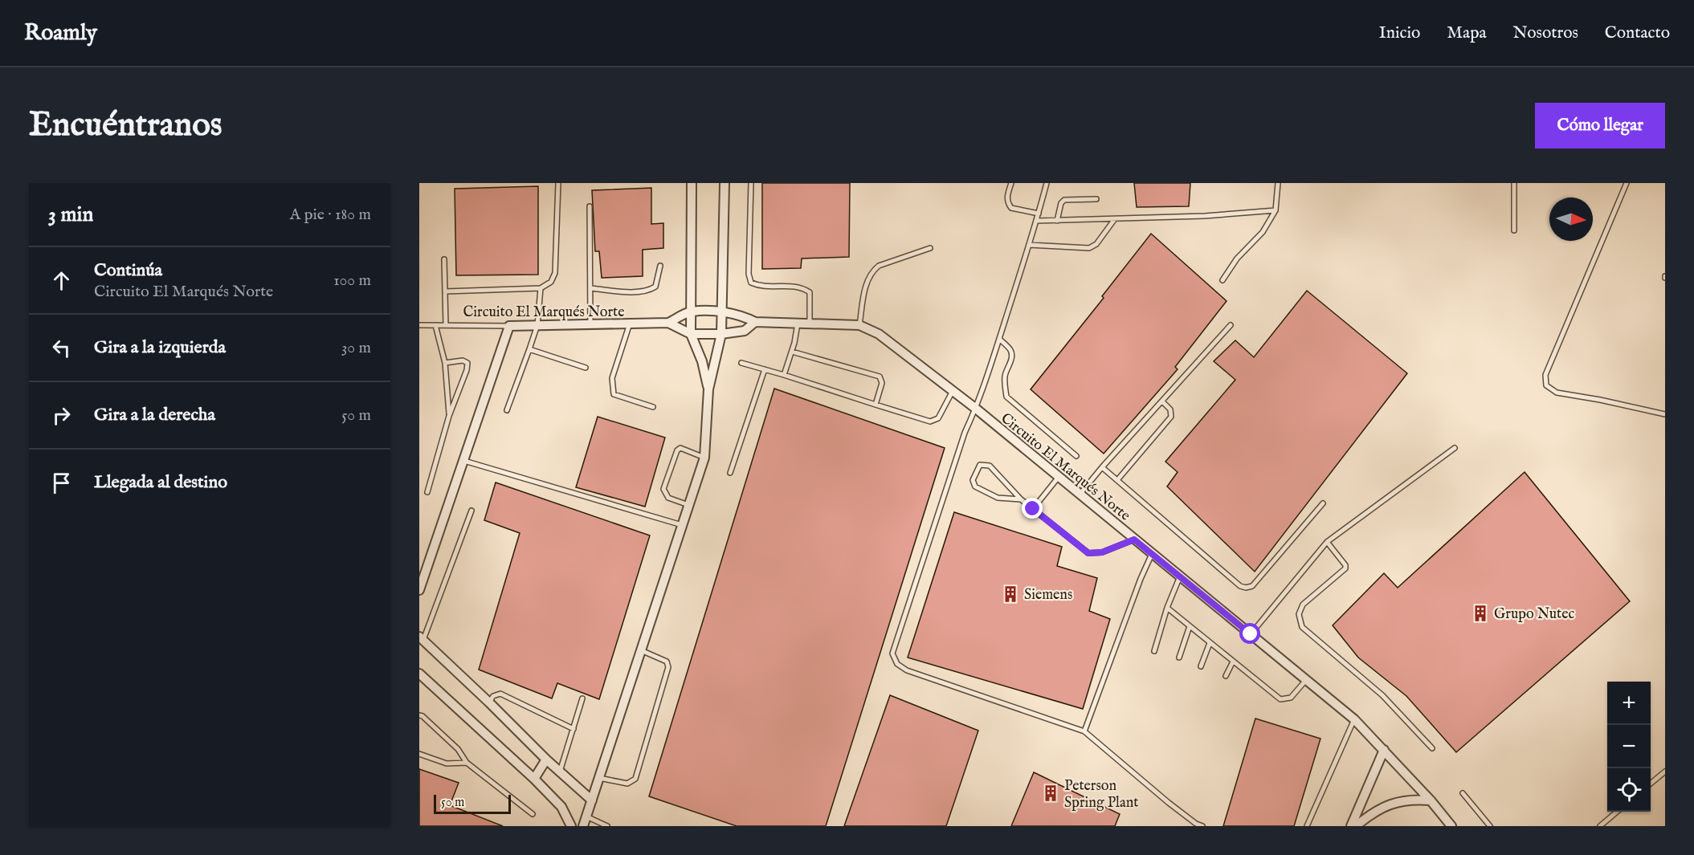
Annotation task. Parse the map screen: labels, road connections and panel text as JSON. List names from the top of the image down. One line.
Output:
{"streets":{"street":["Circuito El Marqués Norte"]},"places":{"building":["Siemens","Grupo Nutec","Peterson Spring Plant"]},"scale_bar":"50 m","north":"right","page":{"header":"Roamly","nav":["Inicio","Mapa","Nosotros","Contacto"],"buttons":"Cómo llegar","title":"Encuéntranos","heading":["3 min","A pie · 180 m"],"list":[["Continúa","Circuito El Marqués Norte","100 m"],["Gira a la izquierda","30 m"],["Gira a la derecha","50 m"],"Llegada al destino"],"map_buttons":["+","−"],"scale":"50 m"}}
